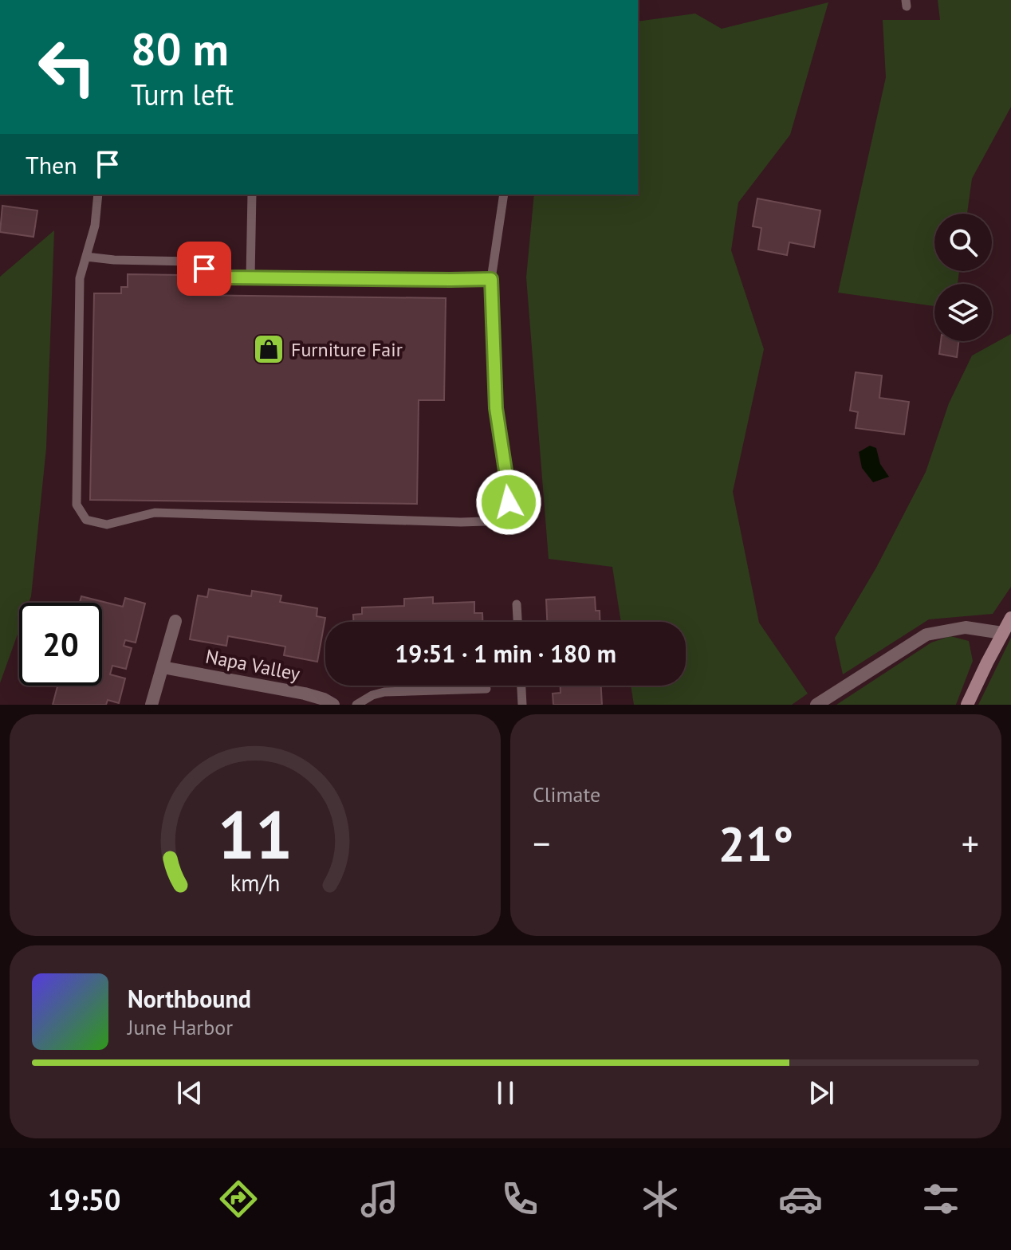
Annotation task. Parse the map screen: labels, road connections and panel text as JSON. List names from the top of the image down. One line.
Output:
{"streets":{"street":["Napa Valley"]},"places":{"shop":["Furniture Fair"]},"page":{"turn":["80 m","Turn left"],"then":"Then","limit":"20","trip":"19:51 · 1 min · 180 m","tile":"Climate","heat":["−","21°","+"],"song":["Northbound","June Harbor"],"tabs":"19:50","gauge":["11","km/h"]}}
